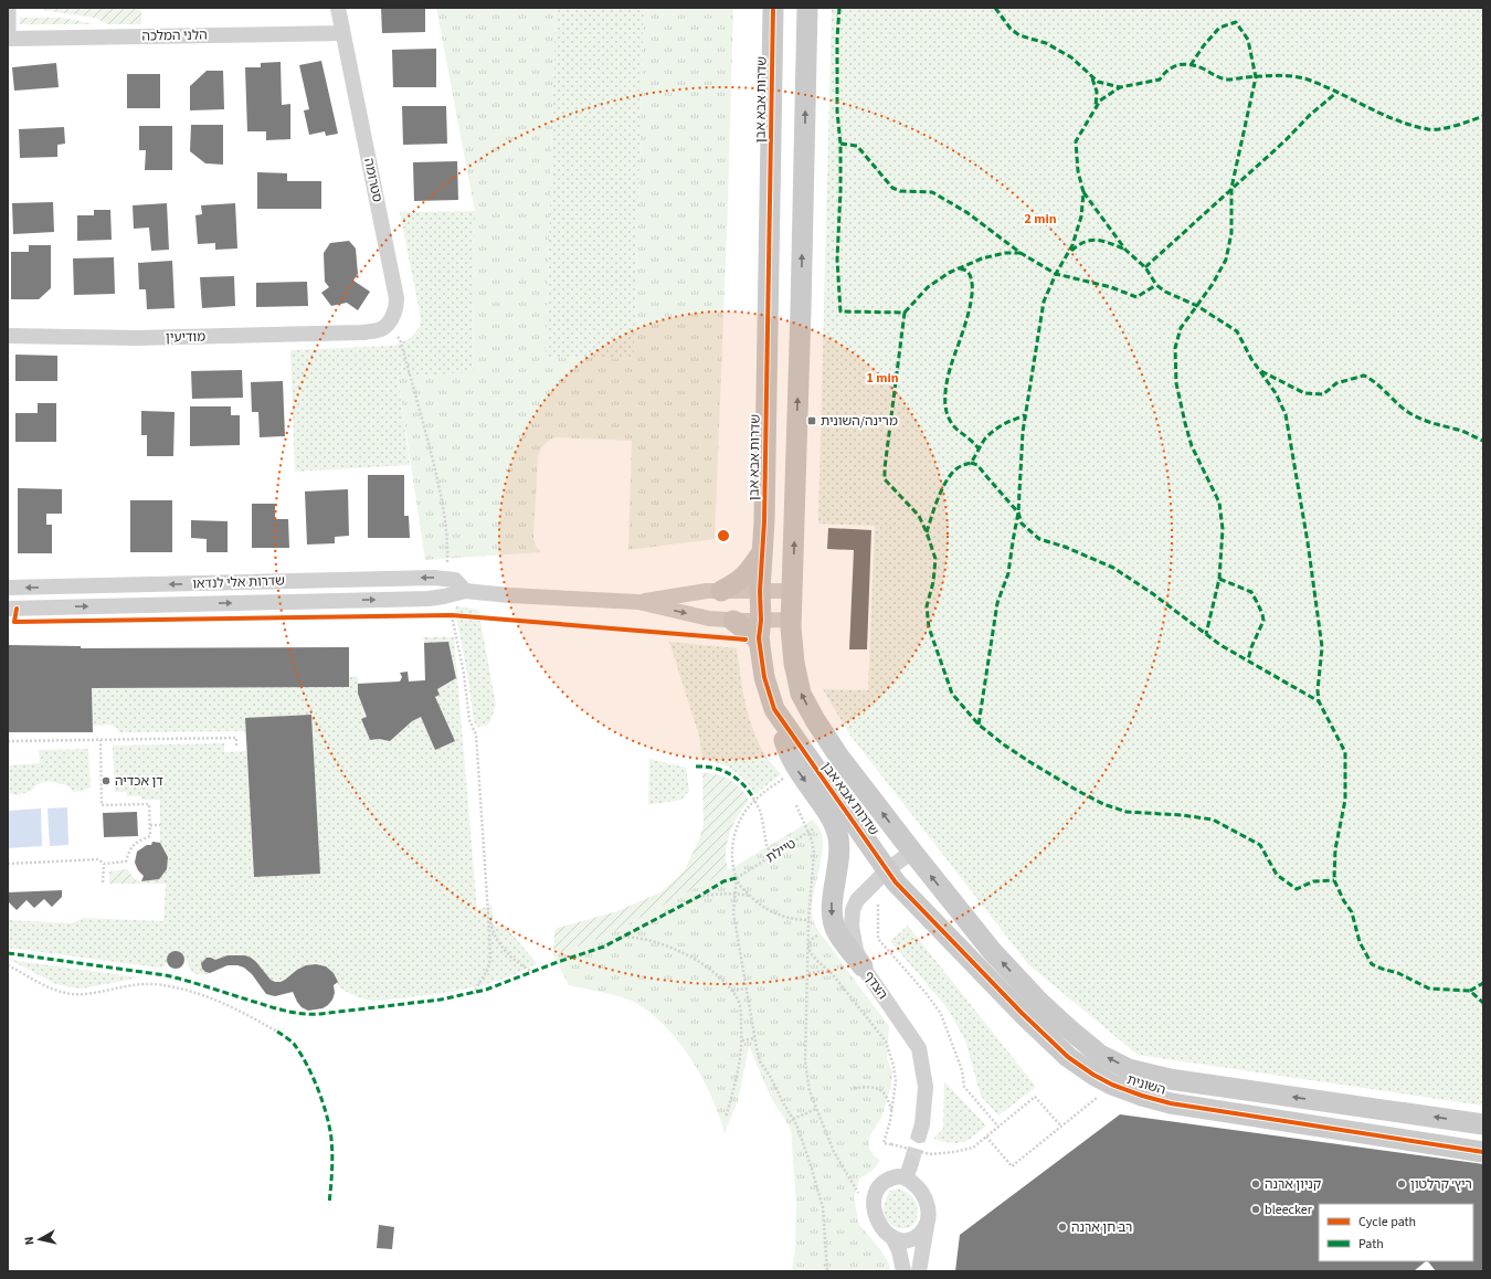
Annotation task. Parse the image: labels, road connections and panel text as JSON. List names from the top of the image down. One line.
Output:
{"streets":{"street":["הלני המלכה","שדרות אבא אבן","סטרומה","מודיעין","שדרות אלי לנדאו","הצדף","השונית"],"path":["טיילת"]},"crossings":[["הלני המלכה","סטרומה"],["שדרות אבא אבן","שדרות אלי לנדאו"],["שדרות אבא אבן","הצדף"],["שדרות אבא אבן","השונית"],["סטרומה","מודיעין"],["הצדף","השונית"]],"places":{"transit":["מרינה/השונית"],"other":["דן אכדיה","קניון ארנה","ריץ׳ קרלטון","bleecker","רב חן ארנה"]},"legend":["Cycle path","Path"],"north":"left","rings":["2 min","1 min"]}
